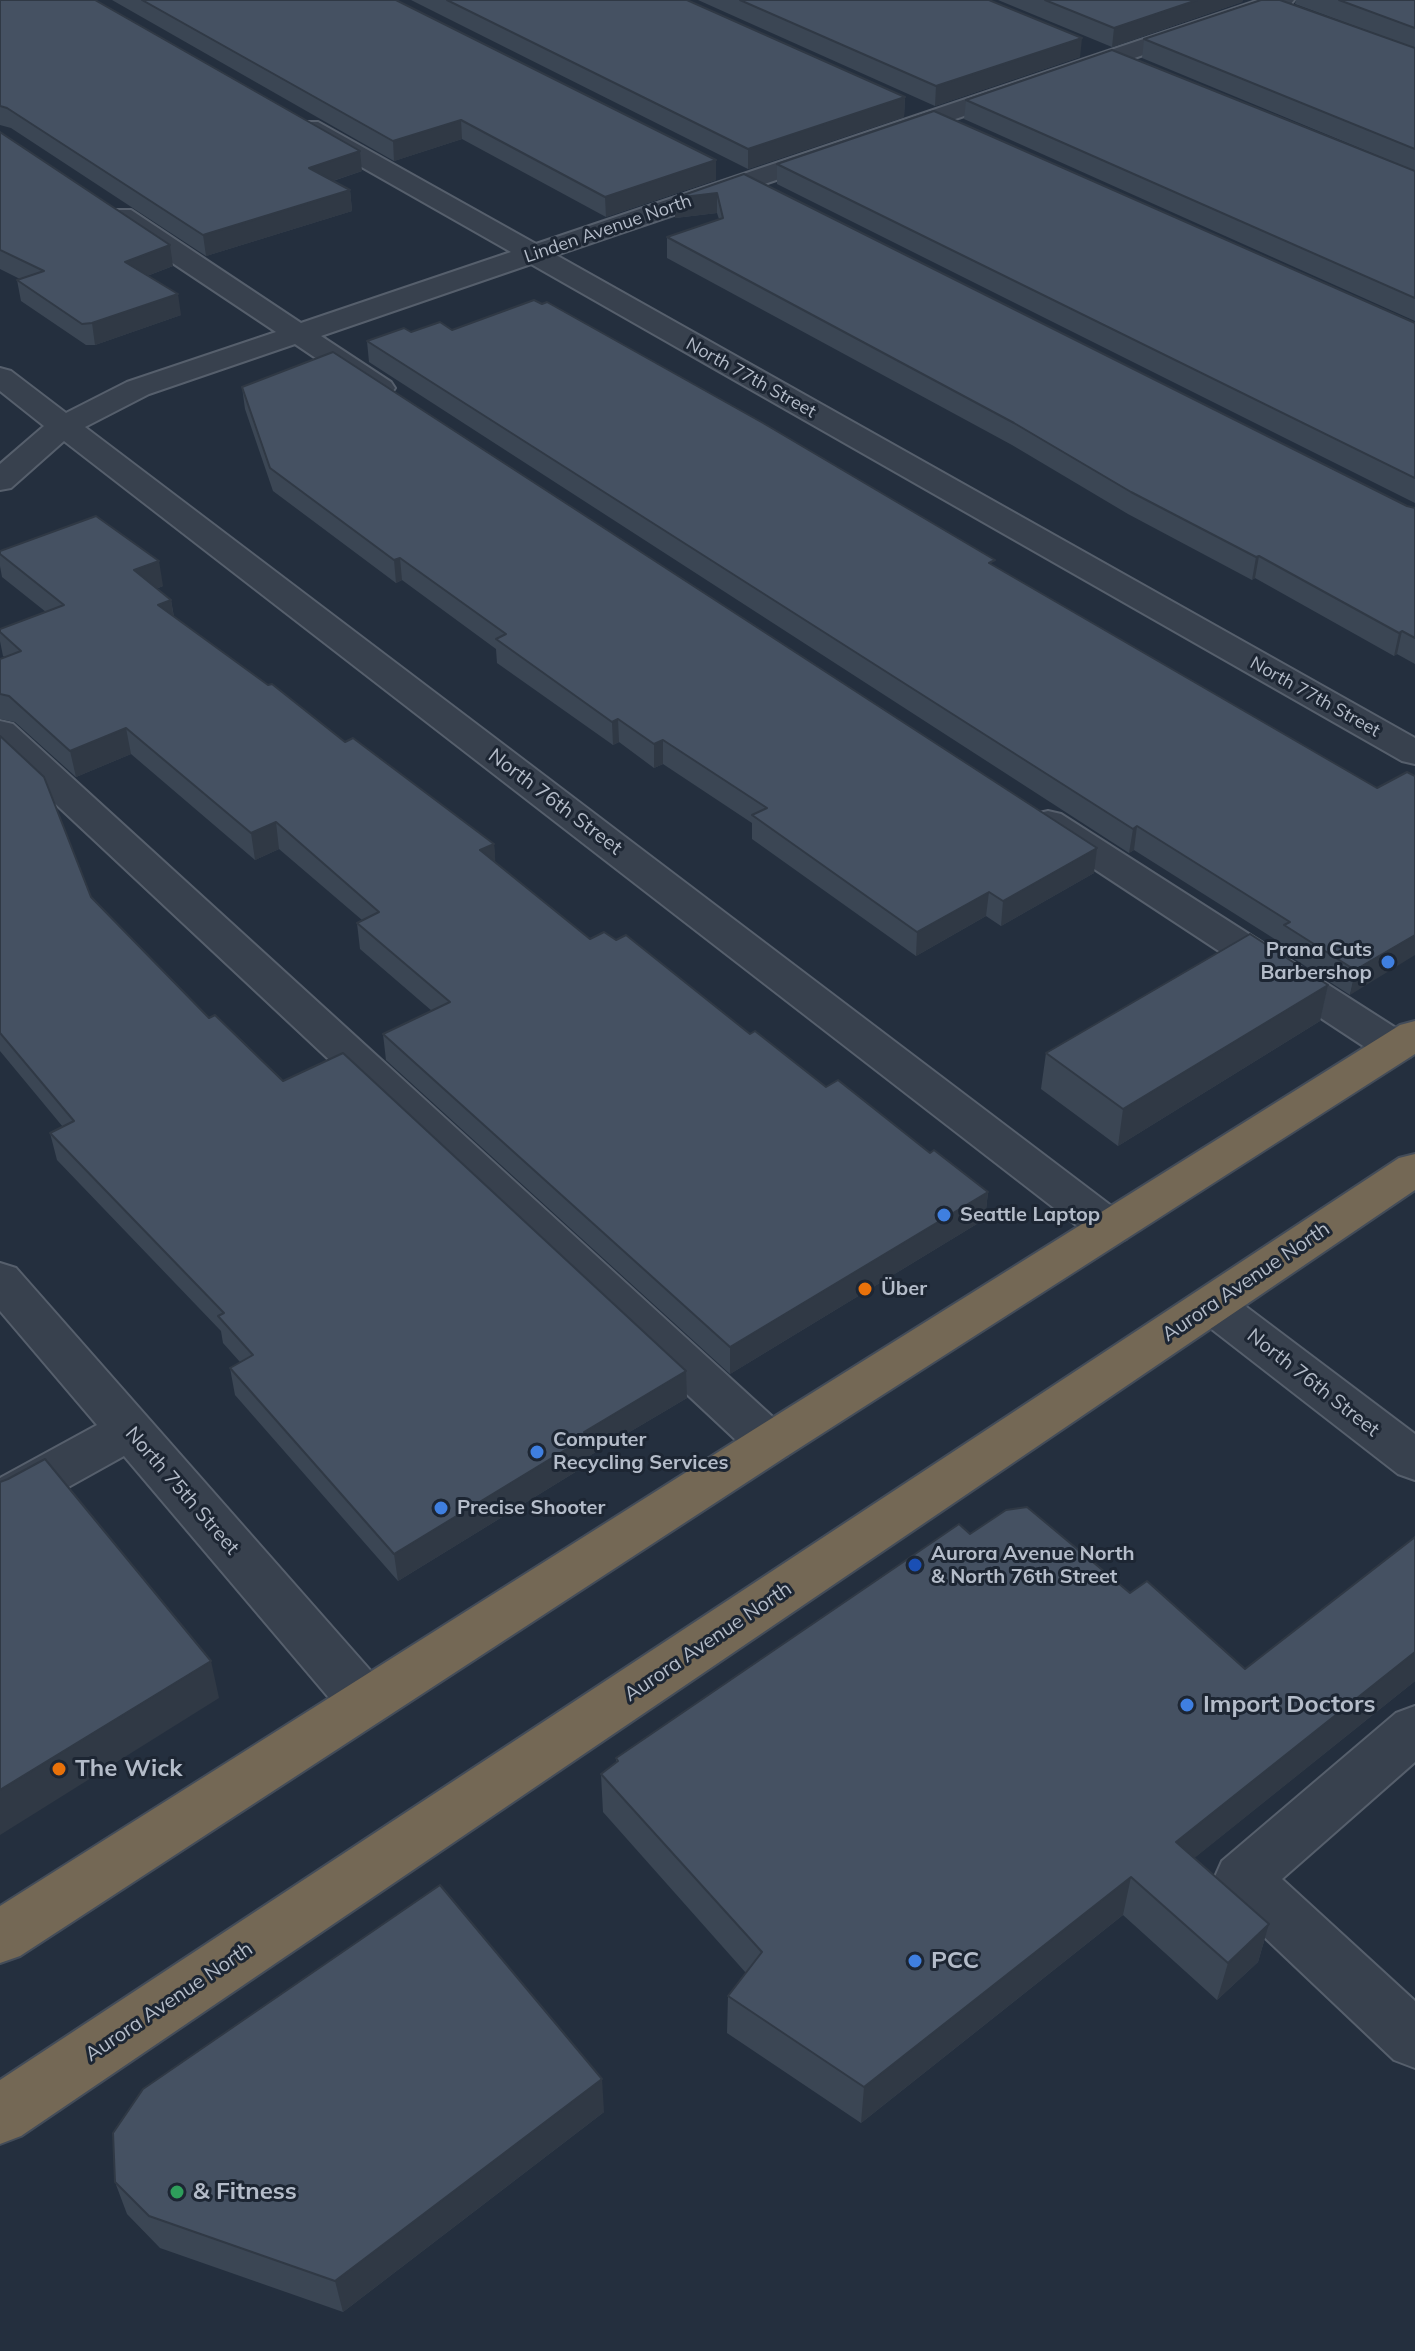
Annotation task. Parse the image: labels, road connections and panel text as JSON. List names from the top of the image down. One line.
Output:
{"streets":{"highway":["Aurora Avenue North"],"street":["Linden Avenue North","North 77th Street","North 76th Street","North 75th Street"]},"crossings":[["Linden Avenue North","North 77th Street"],["Linden Avenue North","North 76th Street"],["North 76th Street","Aurora Avenue North"]],"places":["Prana Cuts Barbershop","Seattle Laptop","Über","Computer Recycling Services","Precise Shooter","Aurora Avenue North & North 76th Street","Import Doctors","The Wick","PCC","& Fitness"]}
